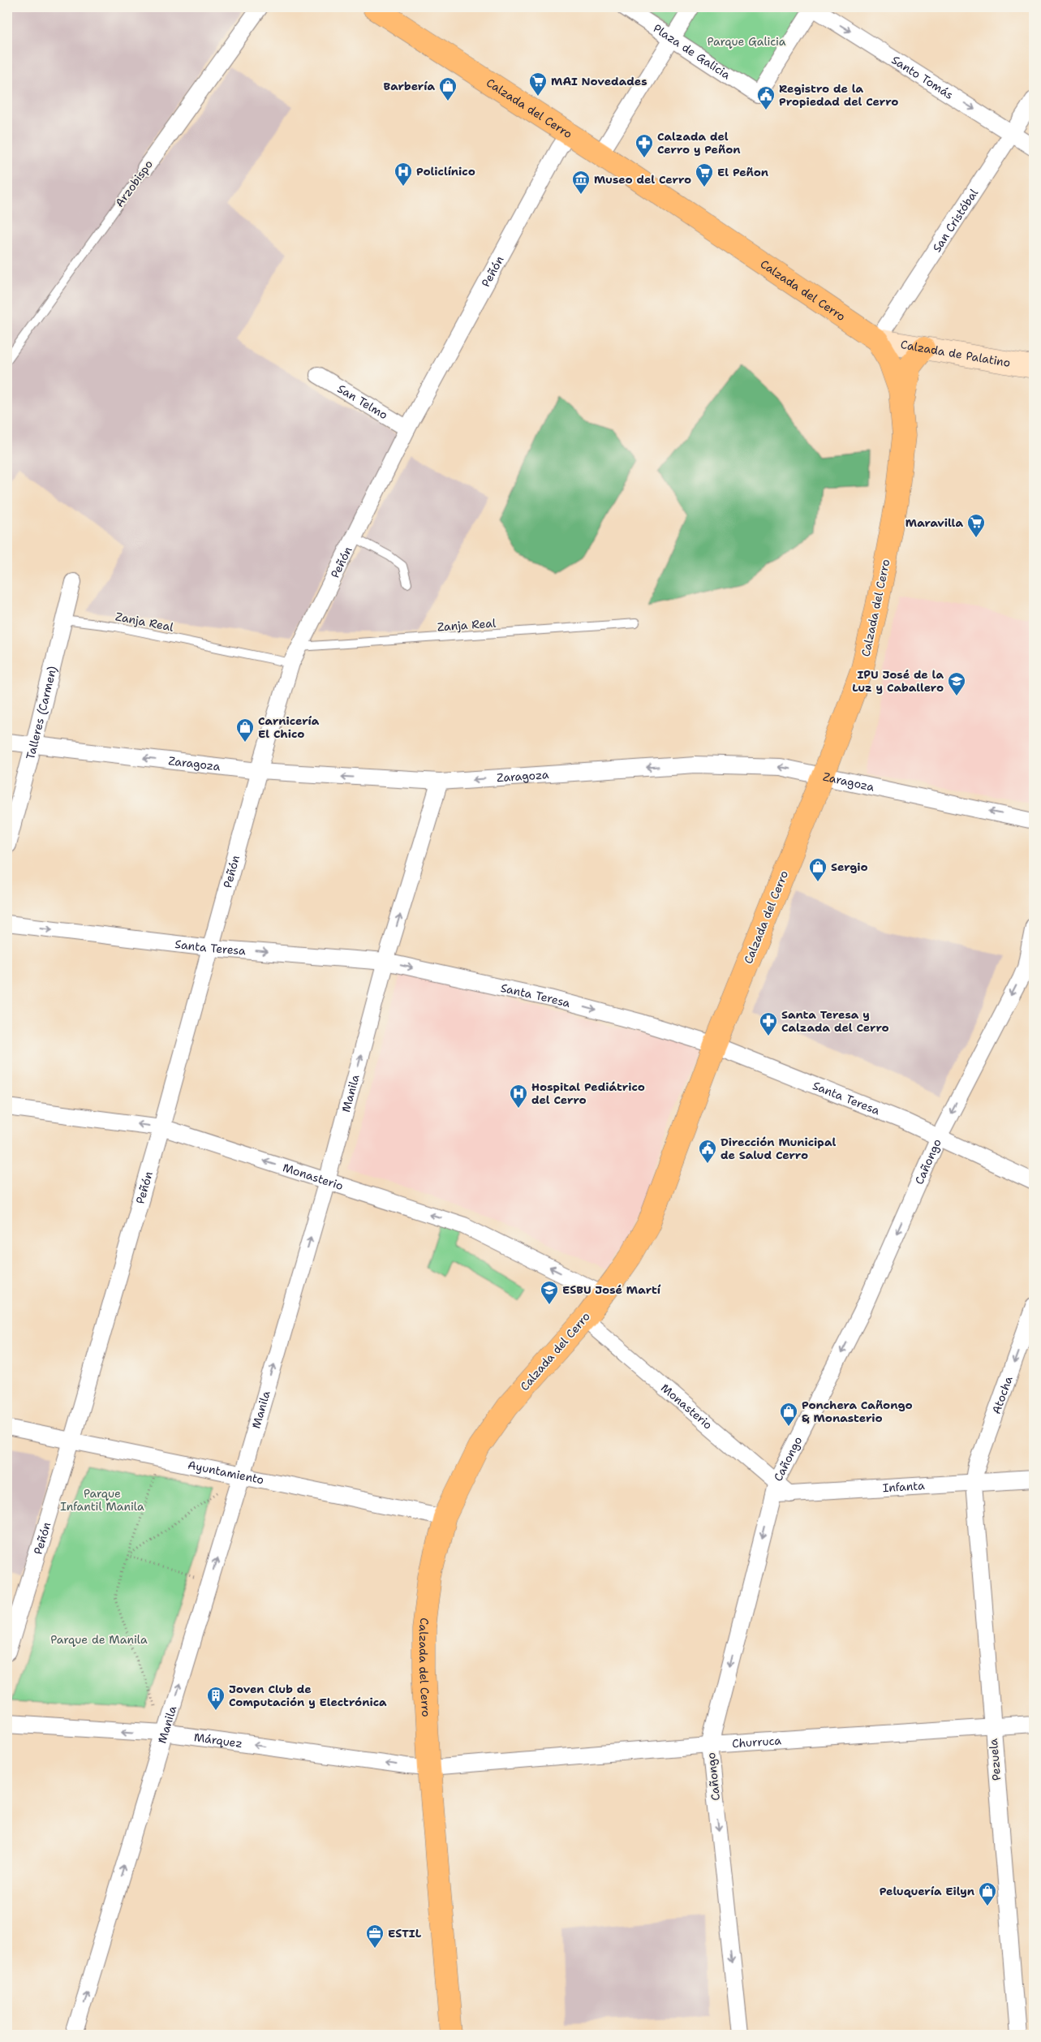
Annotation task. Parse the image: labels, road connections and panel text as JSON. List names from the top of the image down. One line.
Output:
{"streets":{"main road":["Calzada del Cerro"],"street":["Plaza de Galicia","Santo Tomás","Arzobispo","San Cristóbal","Peñón","Calzada de Palatino","San Telmo","Talleres (Carmen)","Zaragoza","Santa Teresa","Manila","Cañongo","Monasterio","Atocha","Ayuntamiento","Infanta","Márquez","Churruca","Pezuela"],"lane":["Zanja Real"]},"crossings":[["Plaza de Galicia","Santo Tomás"],["Santo Tomás","San Cristóbal"],["Calzada del Cerro","San Cristóbal"],["Calzada del Cerro","Peñón"],["Calzada del Cerro","Calzada de Palatino"],["Calzada del Cerro","Zaragoza"],["Calzada del Cerro","Santa Teresa"],["Calzada del Cerro","Monasterio"],["Calzada del Cerro","Ayuntamiento"],["Calzada del Cerro","Márquez"],["Calzada del Cerro","Churruca"],["San Cristóbal","Calzada de Palatino"],["Peñón","San Telmo"],["Peñón","Zanja Real"],["Peñón","Zaragoza"],["Peñón","Santa Teresa"],["Peñón","Monasterio"],["Peñón","Ayuntamiento"],["Zanja Real","Talleres (Carmen)"],["Talleres (Carmen)","Zaragoza"],["Zaragoza","Manila"],["Santa Teresa","Manila"],["Santa Teresa","Cañongo"],["Manila","Monasterio"],["Manila","Ayuntamiento"],["Manila","Márquez"],["Cañongo","Monasterio"],["Cañongo","Infanta"],["Cañongo","Churruca"],["Monasterio","Infanta"],["Atocha","Infanta"],["Atocha","Pezuela"],["Infanta","Pezuela"],["Márquez","Churruca"],["Churruca","Pezuela"]],"one_way":["Santo Tomás","Zaragoza","Santa Teresa","Manila","Cañongo","Monasterio","Atocha","Márquez"],"parks":["Parque Galicia","Parque Infantil Manila","Parque de Manila"],"places":{"supermarket":["MAI Novedades","El Peñon","Maravilla"],"shop":["Barbería","Carnicería El Chico","Sergio","Ponchera Cañongo & Monasterio","Peluquería Eilyn"],"public building":["Registro de la Propiedad del Cerro","Dirección Municipal de Salud Cerro"],"pharmacy":["Calzada del Cerro y Peñon","Santa Teresa y Calzada del Cerro"],"hospital":["Policlínico","Hospital Pediátrico del Cerro"],"museum":["Museo del Cerro"],"school or university":["IPU José de la Luz y Caballero","ESBU José Martí"],"building":["Joven Club de Computación y Electrónica"],"office":["ESTIL"]}}
